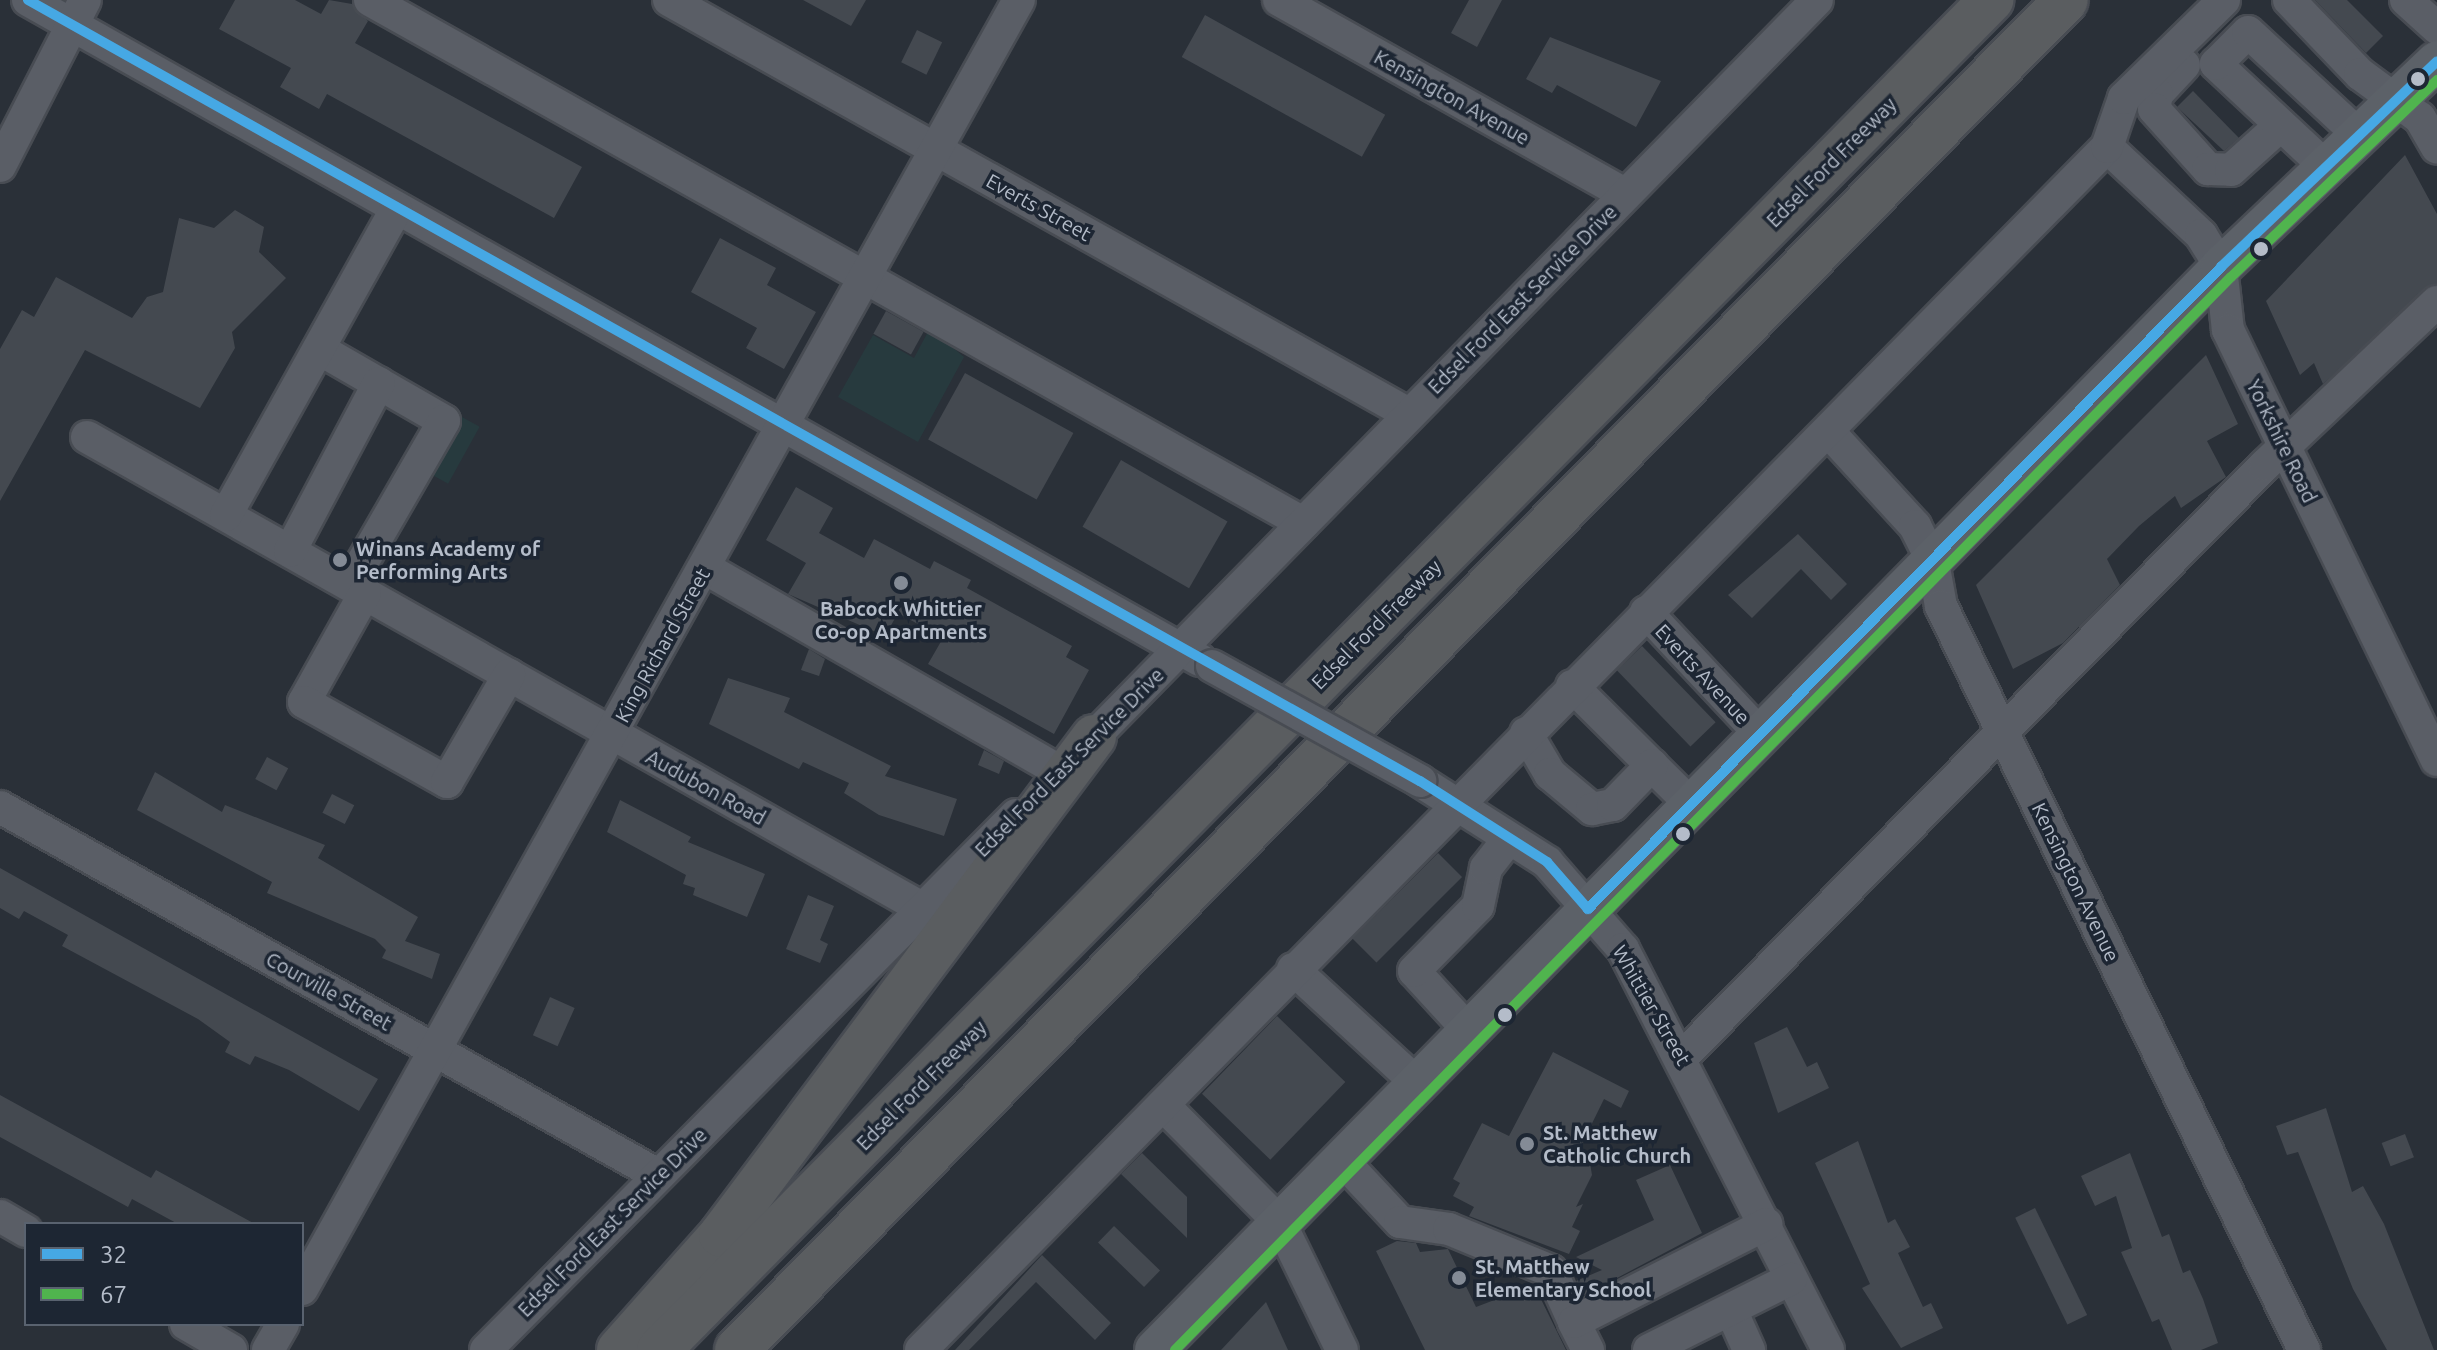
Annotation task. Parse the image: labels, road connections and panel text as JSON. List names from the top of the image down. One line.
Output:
{"streets":{"highway":["Edsel Ford Freeway"],"street":["Kensington Avenue","Everts Street","Edsel Ford East Service Drive","Yorkshire Road","King Richard Street","Everts Avenue","Audubon Road","Courville Street","Whittier Street"]},"crossings":[["Kensington Avenue","Edsel Ford East Service Drive"],["Everts Street","Edsel Ford East Service Drive"],["Everts Street","King Richard Street"],["Edsel Ford East Service Drive","Audubon Road"],["Edsel Ford East Service Drive","Courville Street"],["Edsel Ford East Service Drive","Whittier Street"],["King Richard Street","Audubon Road"],["King Richard Street","Courville Street"],["King Richard Street","Whittier Street"]],"places":["Winans Academy of Performing Arts","Babcock Whittier Co-op Apartments","St. Matthew Catholic Church","St. Matthew Elementary School"],"lines":["transit line 32","transit line 67"],"legend":["32","67"]}
